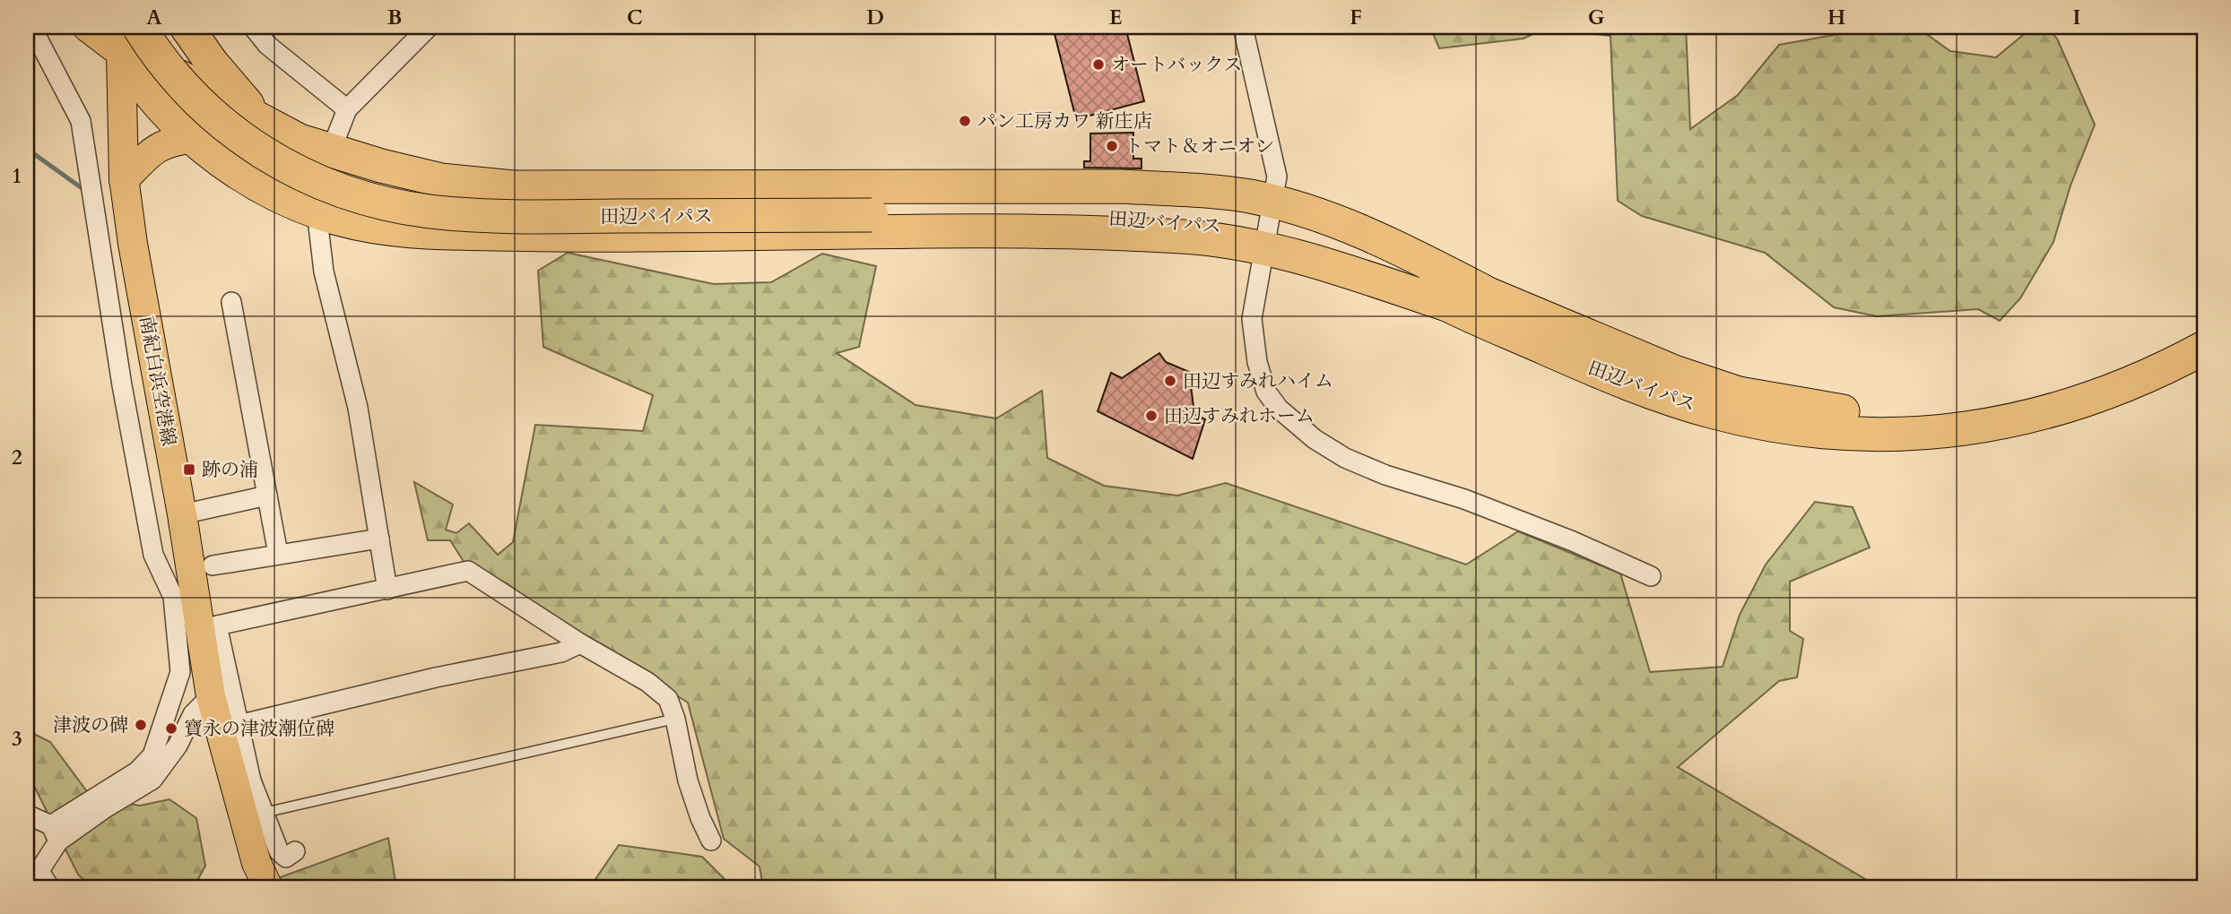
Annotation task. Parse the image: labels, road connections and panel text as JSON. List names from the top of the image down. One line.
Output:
{"streets":{"highway":["田辺バイパス"],"main road":["南紀白浜空港線"]},"crossings":[["田辺バイパス","南紀白浜空港線"]],"places":{"other":["オートバックス","パン工房カワ 新庄店","トマト＆オニオン","田辺すみれハイム","田辺すみれホーム","津波の碑","寶永の津波潮位碑"],"transit":["跡の浦"]},"grid":{"columns":["A","B","C","D","E","F","G","H","I"],"rows":["1","2","3"]}}
